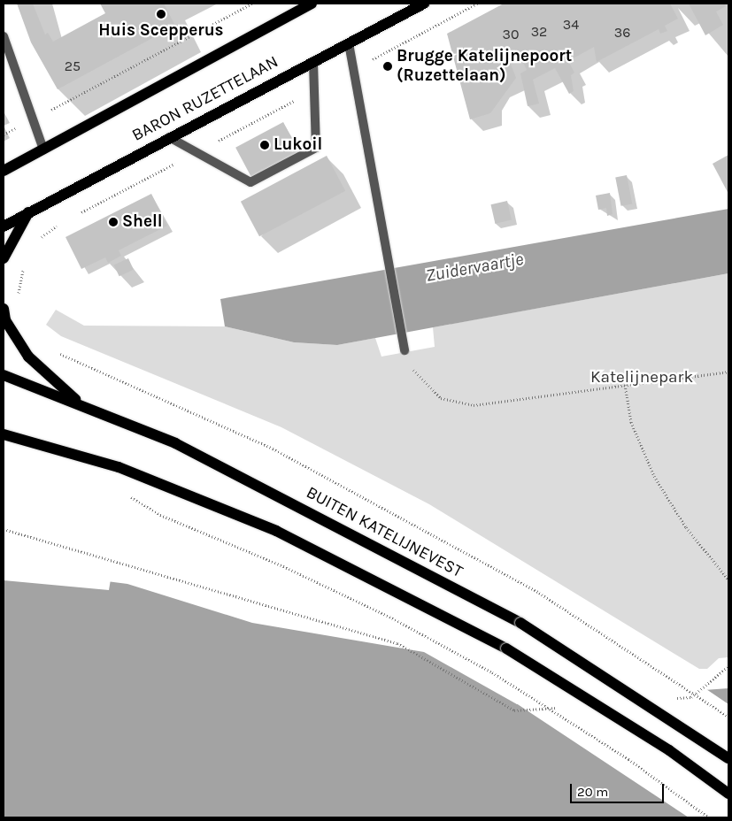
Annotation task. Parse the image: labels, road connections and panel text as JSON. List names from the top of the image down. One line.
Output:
{"streets":{"main road":["BARON RUZETTELAAN","BUITEN KATELIJNEVEST"]},"water":["Zuidervaartje"],"parks":["Katelijnepark"],"places":["Huis Scepperus","Brugge Katelijnepoort (Ruzettelaan)","Lukoil","Shell"],"house_numbers":["34","32","36","30","25"],"scale_bar":"20 m"}
